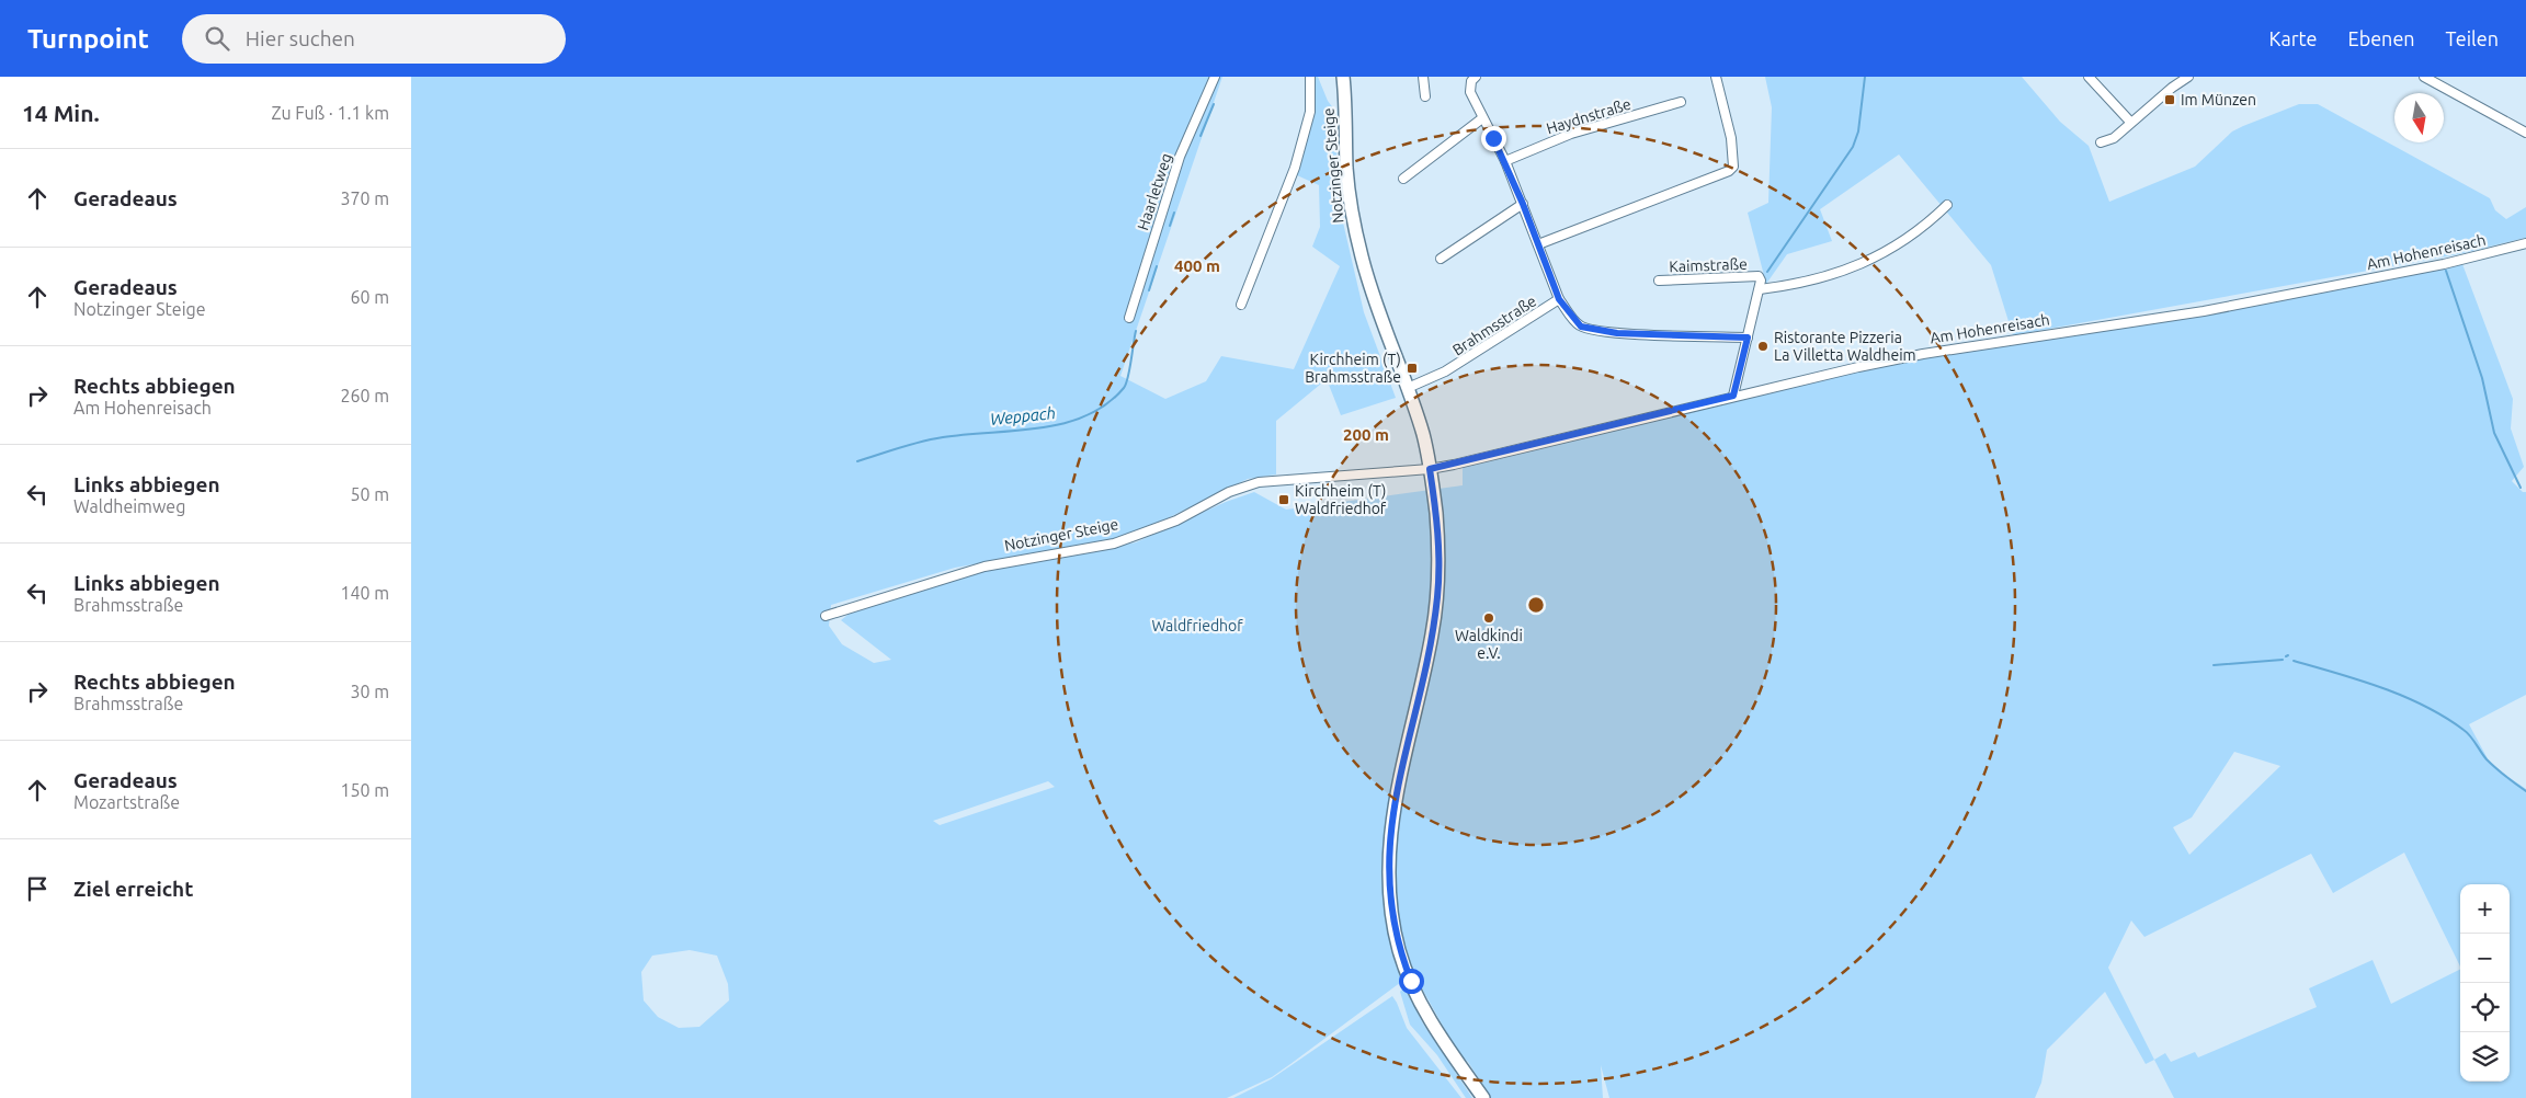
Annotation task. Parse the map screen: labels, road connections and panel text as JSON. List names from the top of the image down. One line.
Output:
{"streets":{"main road":["Notzinger Steige"],"street":["Haydnstraße","Haarletweg","Am Hohenreisach","Kaimstraße","Brahmsstraße"]},"crossings":[["Notzinger Steige","Am Hohenreisach"],["Notzinger Steige","Brahmsstraße"]],"water":["Weppach"],"parks":["Waldfriedhof"],"places":{"transit":["Im Münzen","Kirchheim (T) Brahmsstraße","Kirchheim (T) Waldfriedhof"],"other":["Ristorante Pizzeria La Villetta Waldheim","Waldkindi e.V."]},"north":"bottom","page":{"header":"Turnpoint","search":"Hier suchen","nav":["Karte","Ebenen","Teilen"],"heading":["14 Min.","Zu Fuß · 1.1 km"],"list":[["Geradeaus","370 m"],["Geradeaus","Notzinger Steige","60 m"],["Rechts abbiegen","Am Hohenreisach","260 m"],["Links abbiegen","Waldheimweg","50 m"],["Links abbiegen","Brahmsstraße","140 m"],["Rechts abbiegen","Brahmsstraße","30 m"],["Geradeaus","Mozartstraße","150 m"],"Ziel erreicht"],"map_buttons":["+","−"]},"rings":["400 m","200 m"]}
